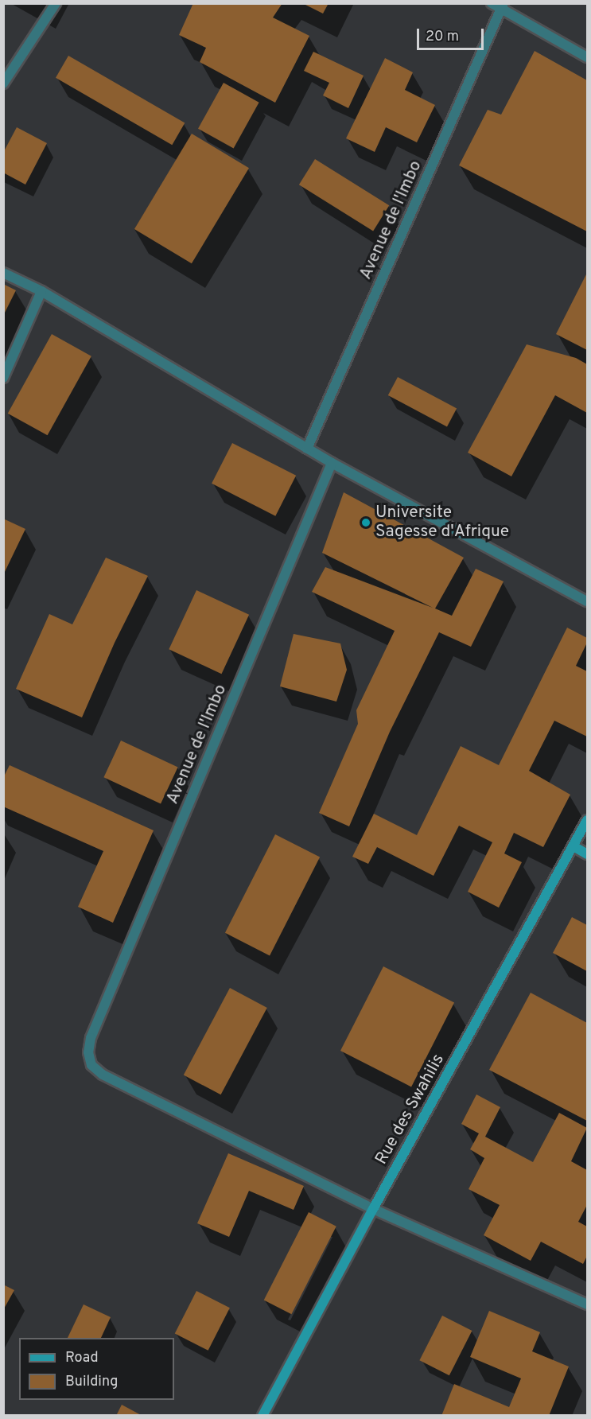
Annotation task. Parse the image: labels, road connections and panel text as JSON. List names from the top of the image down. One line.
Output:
{"streets":{"street":["Avenue de l'Imbo","Rue des Swahilis"]},"crossings":[["Avenue de l'Imbo","Rue des Swahilis"]],"places":["Universite Sagesse d'Afrique"],"legend":["Road","Building"],"scale_bar":"20 m"}
